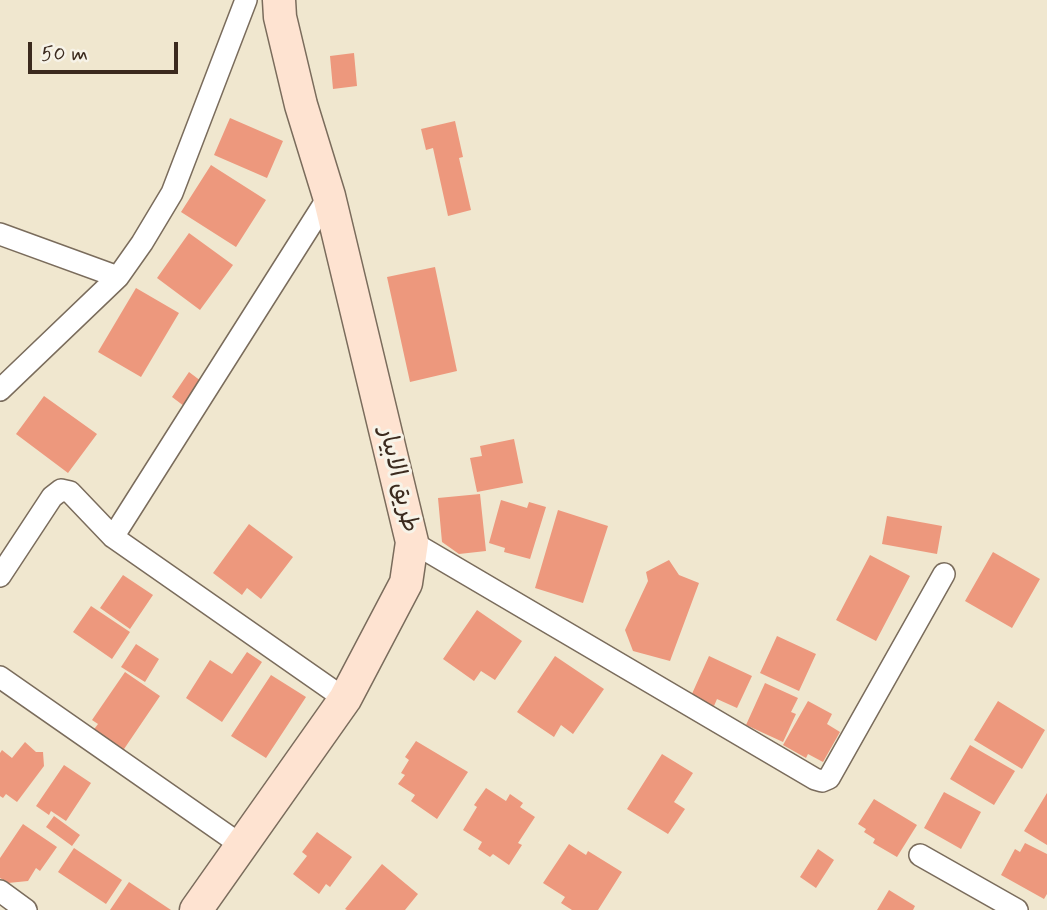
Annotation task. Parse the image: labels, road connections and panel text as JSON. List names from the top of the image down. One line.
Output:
{"streets":{"main road":["طريق الابيار"]},"scale_bar":"50 m"}
